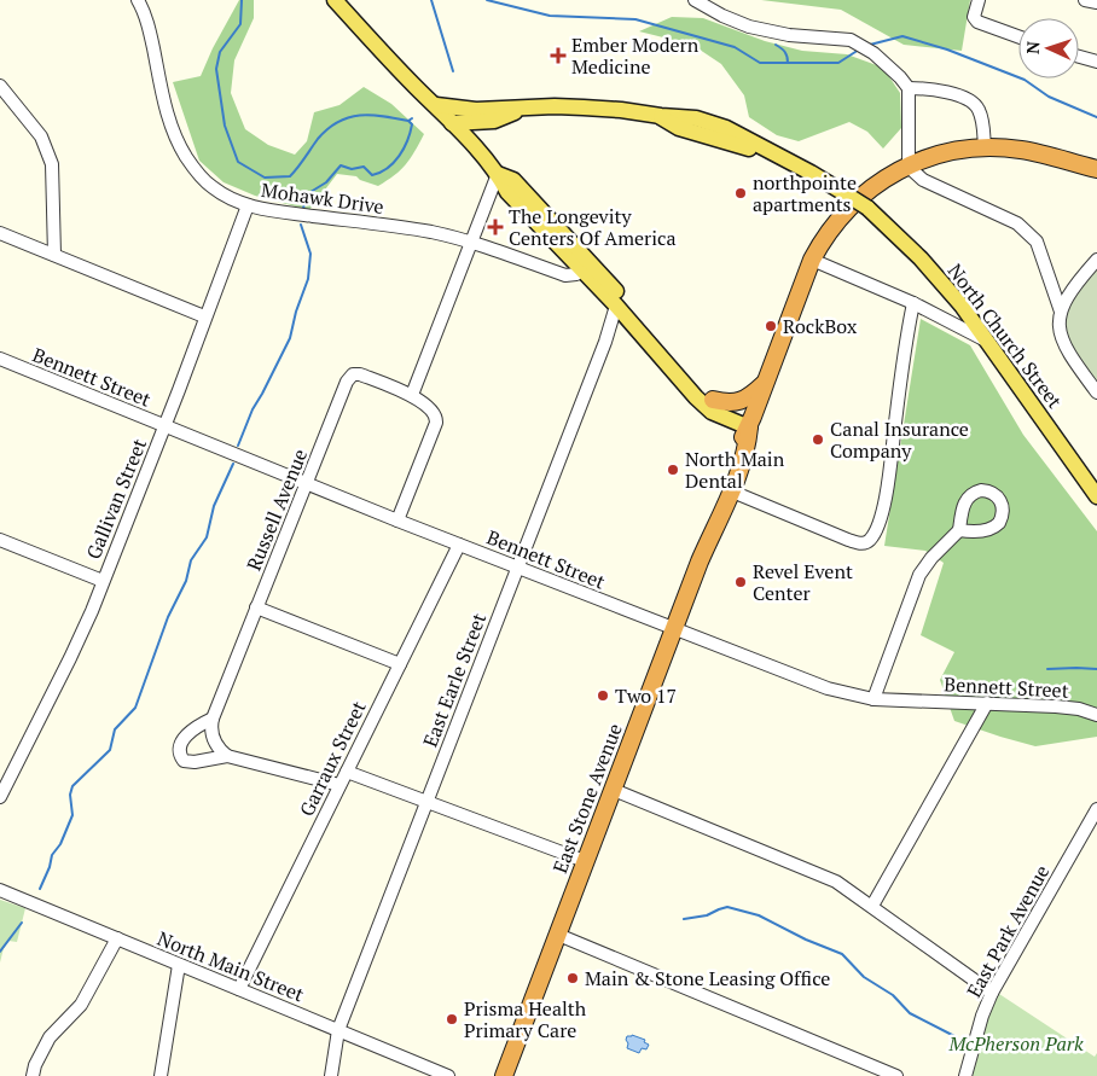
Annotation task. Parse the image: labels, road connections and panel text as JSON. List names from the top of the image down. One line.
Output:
{"streets":{"highway":["East Stone Avenue"],"main road":["North Church Street"],"street":["Mohawk Drive","Bennett Street","Gallivan Street","Russell Avenue","East Earle Street","Garraux Street","East Park Avenue","North Main Street"]},"crossings":[["Mohawk Drive","Gallivan Street"],["Bennett Street","Gallivan Street"],["Bennett Street","Russell Avenue"],["Bennett Street","East Earle Street"],["Bennett Street","Garraux Street"],["Bennett Street","East Stone Avenue"],["East Earle Street","North Main Street"],["Garraux Street","North Main Street"]],"parks":["McPherson Park"],"places":{"health":["Ember Modern Medicine","The Longevity Centers Of America"],"other":["northpointe apartments","RockBox","Canal Insurance Company","North Main Dental","Revel Event Center","Two 17","Main & Stone Leasing Office","Prisma Health Primary Care"]},"north":"left"}
